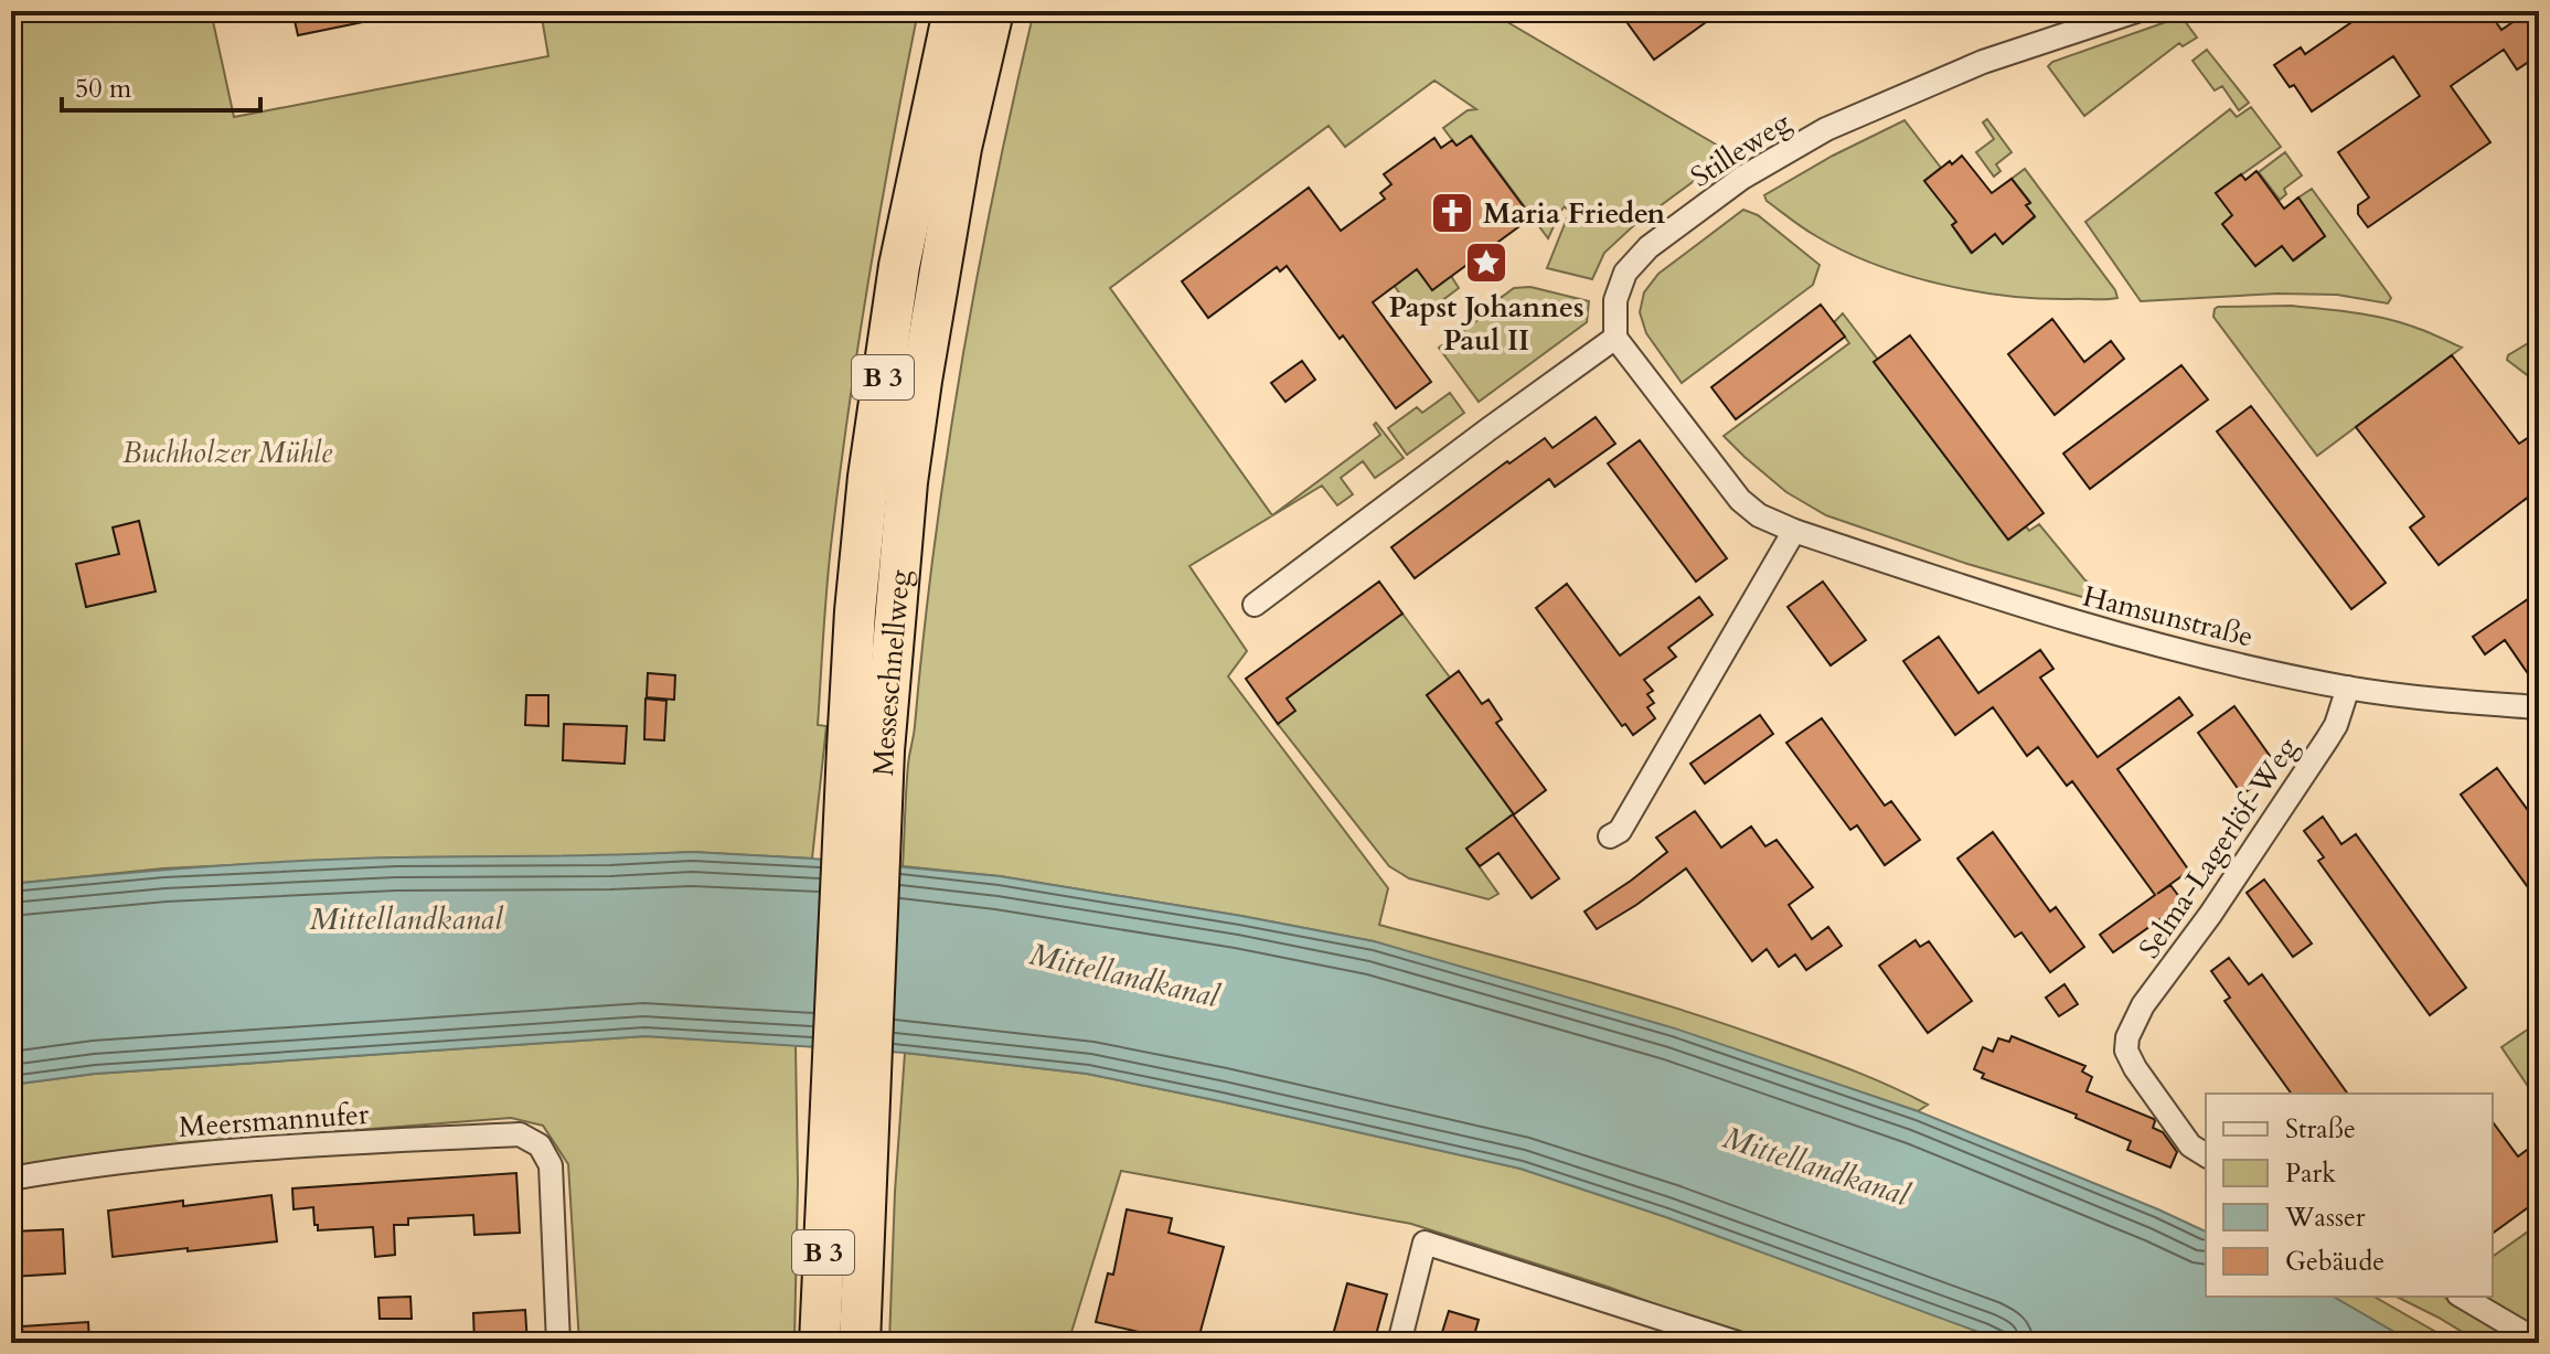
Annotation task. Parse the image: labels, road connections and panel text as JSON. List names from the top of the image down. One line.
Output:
{"streets":{"highway":["B 3","Messeschnellweg"],"street":["Stilleweg","Hamsunstraße","Selma-Lagerlöf-Weg","Meersmannufer"]},"crossings":[["Stilleweg","Hamsunstraße"],["Hamsunstraße","Selma-Lagerlöf-Weg"]],"water":["Mittellandkanal"],"parks":["Buchholzer Mühle"],"places":{"church":["Maria Frieden"],"place":["Papst Johannes Paul II"]},"legend":["Straße","Park","Wasser","Gebäude"],"scale_bar":"50 m"}
